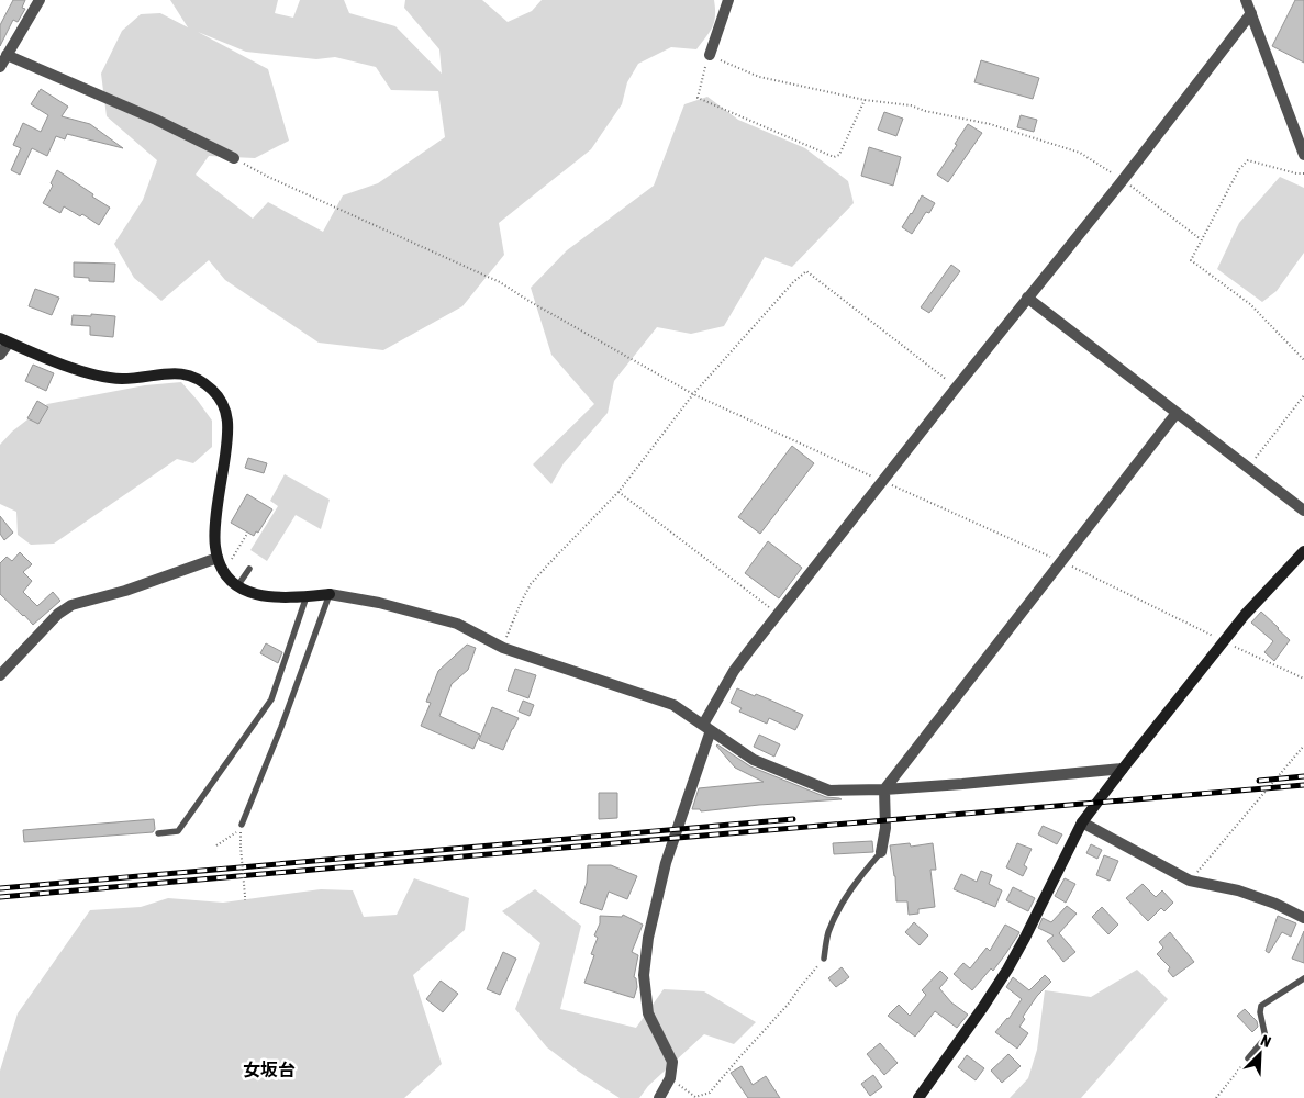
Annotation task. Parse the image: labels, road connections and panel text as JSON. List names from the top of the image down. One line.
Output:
{"districts":["女坂台"],"north":"top right"}
